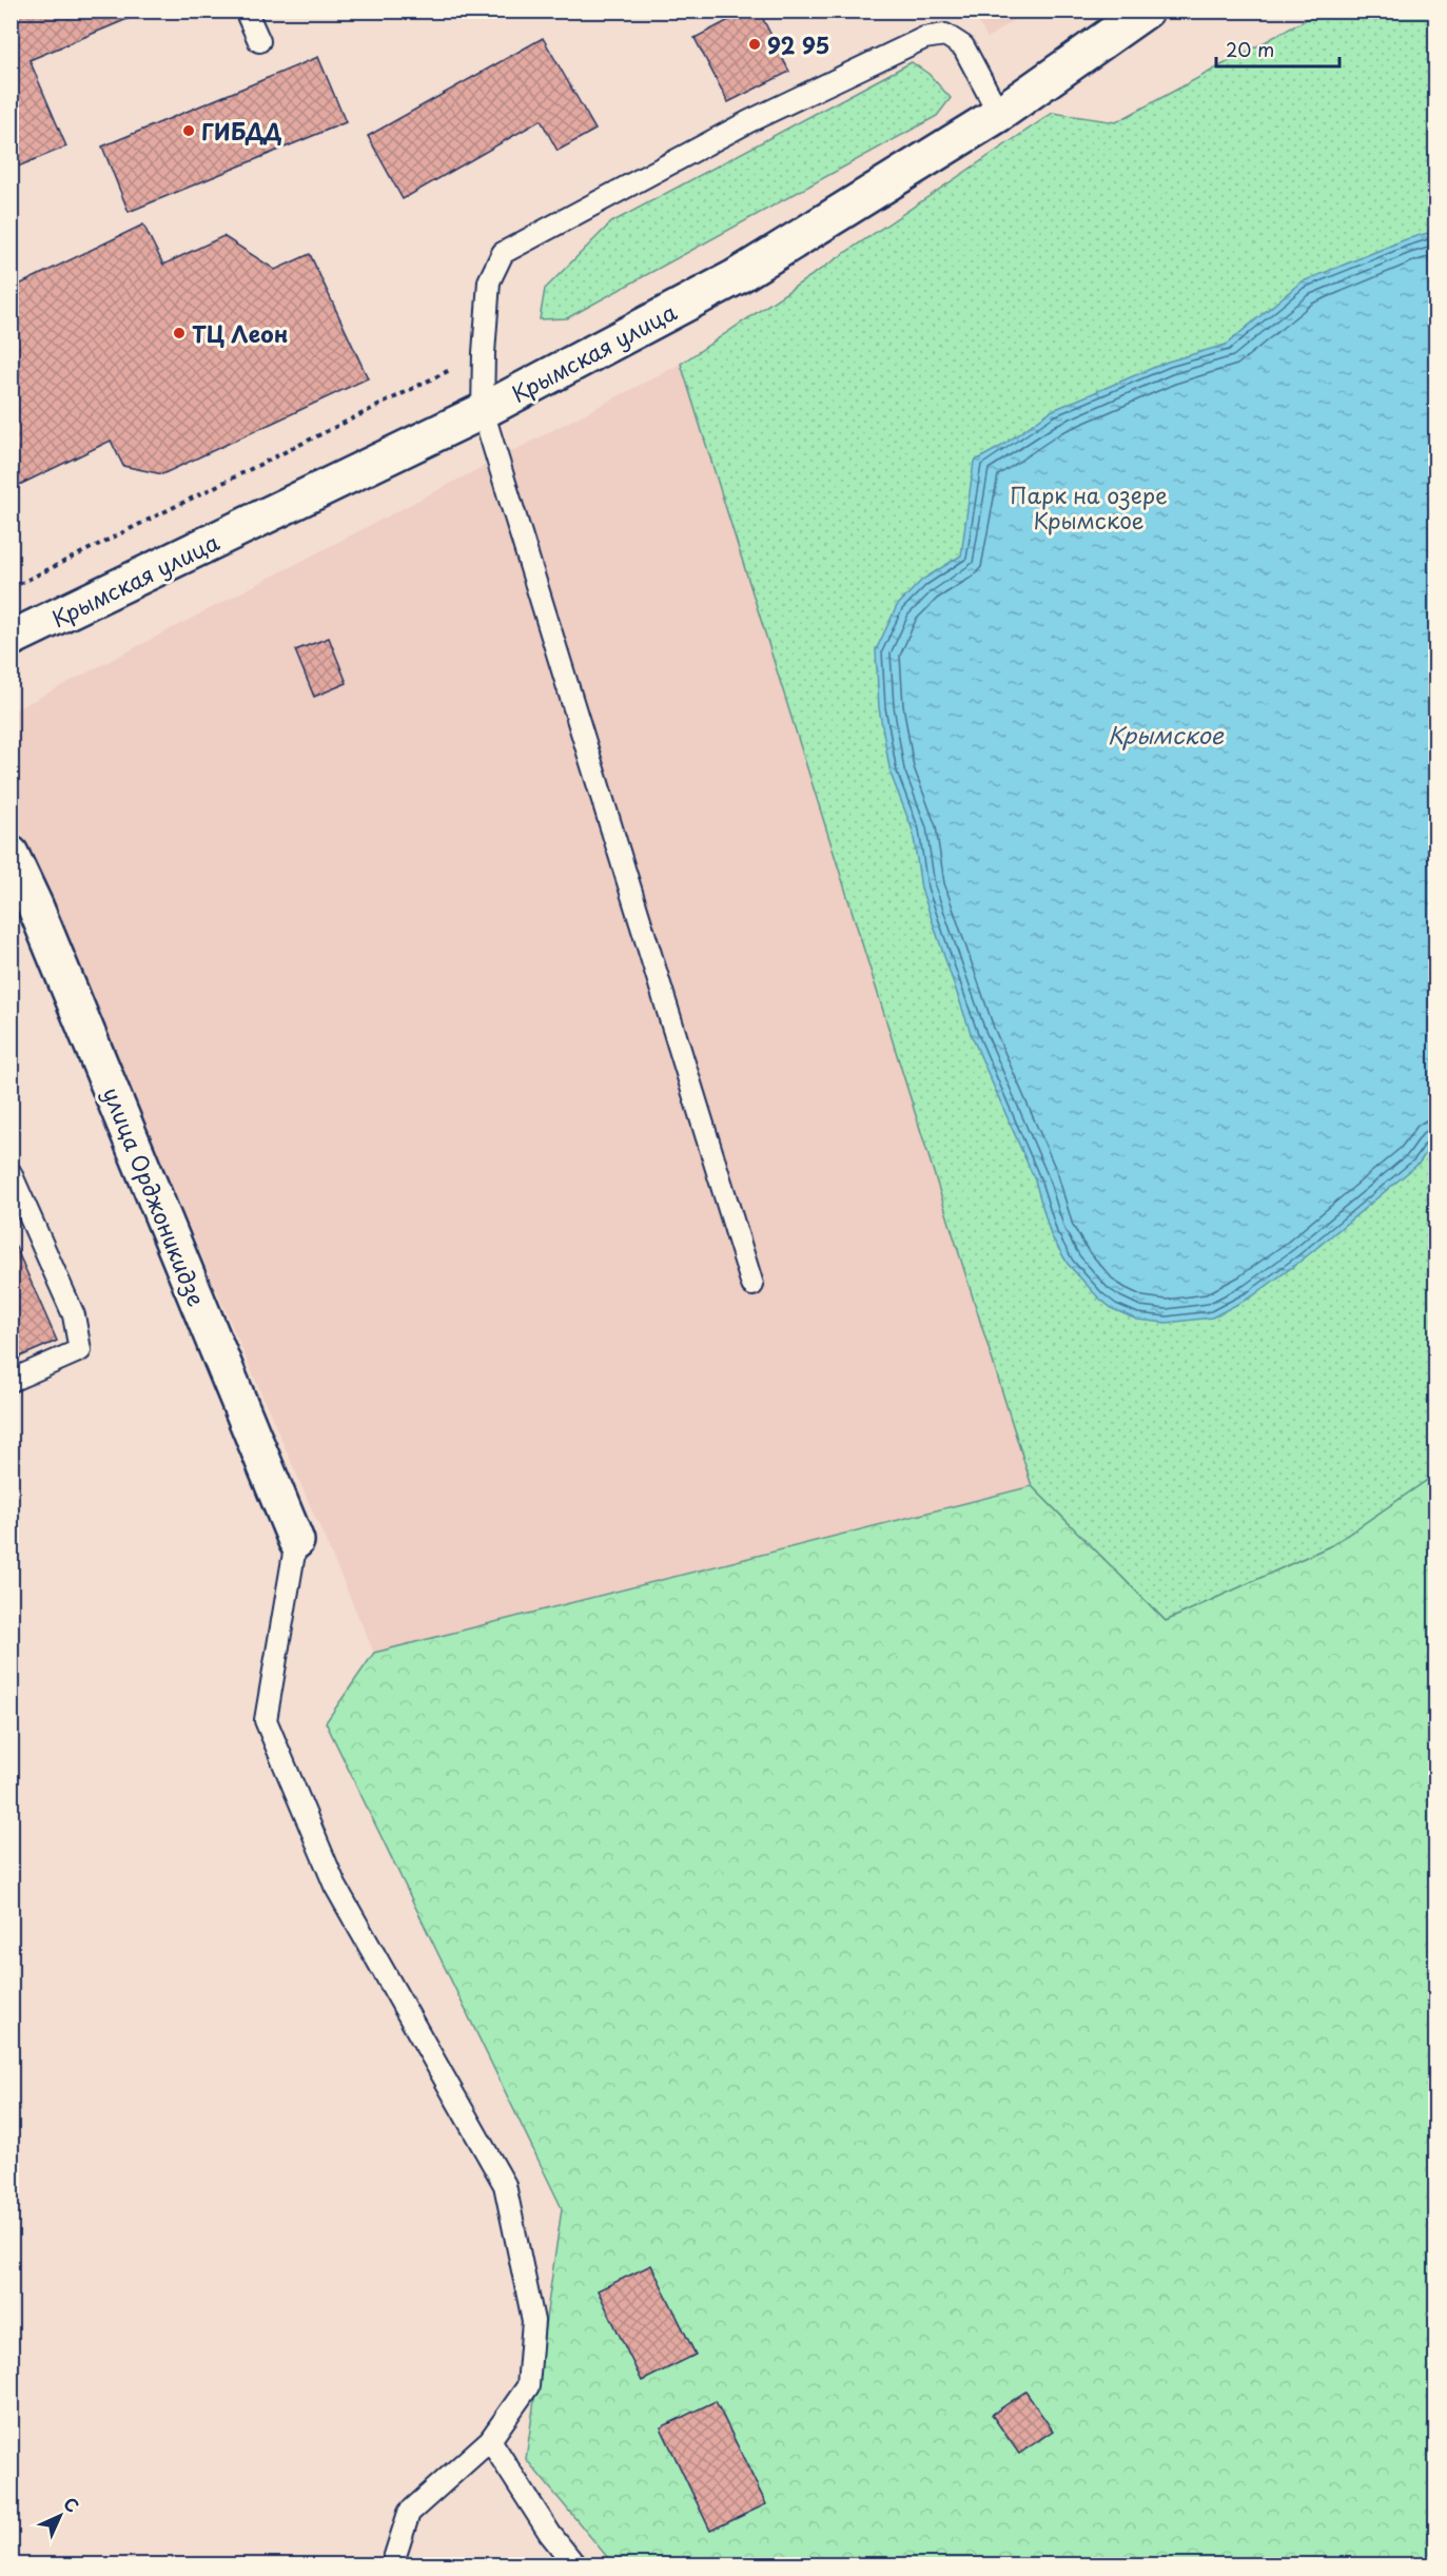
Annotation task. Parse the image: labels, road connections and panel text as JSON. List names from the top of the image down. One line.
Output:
{"streets":{"main road":["Крымская улица","улица Орджоникидзе"]},"water":["Крымское"],"parks":["Парк на озере Крымское"],"places":["92 95","ГИБДД","ТЦ Леон"],"scale_bar":"20 m","north":"top right"}
